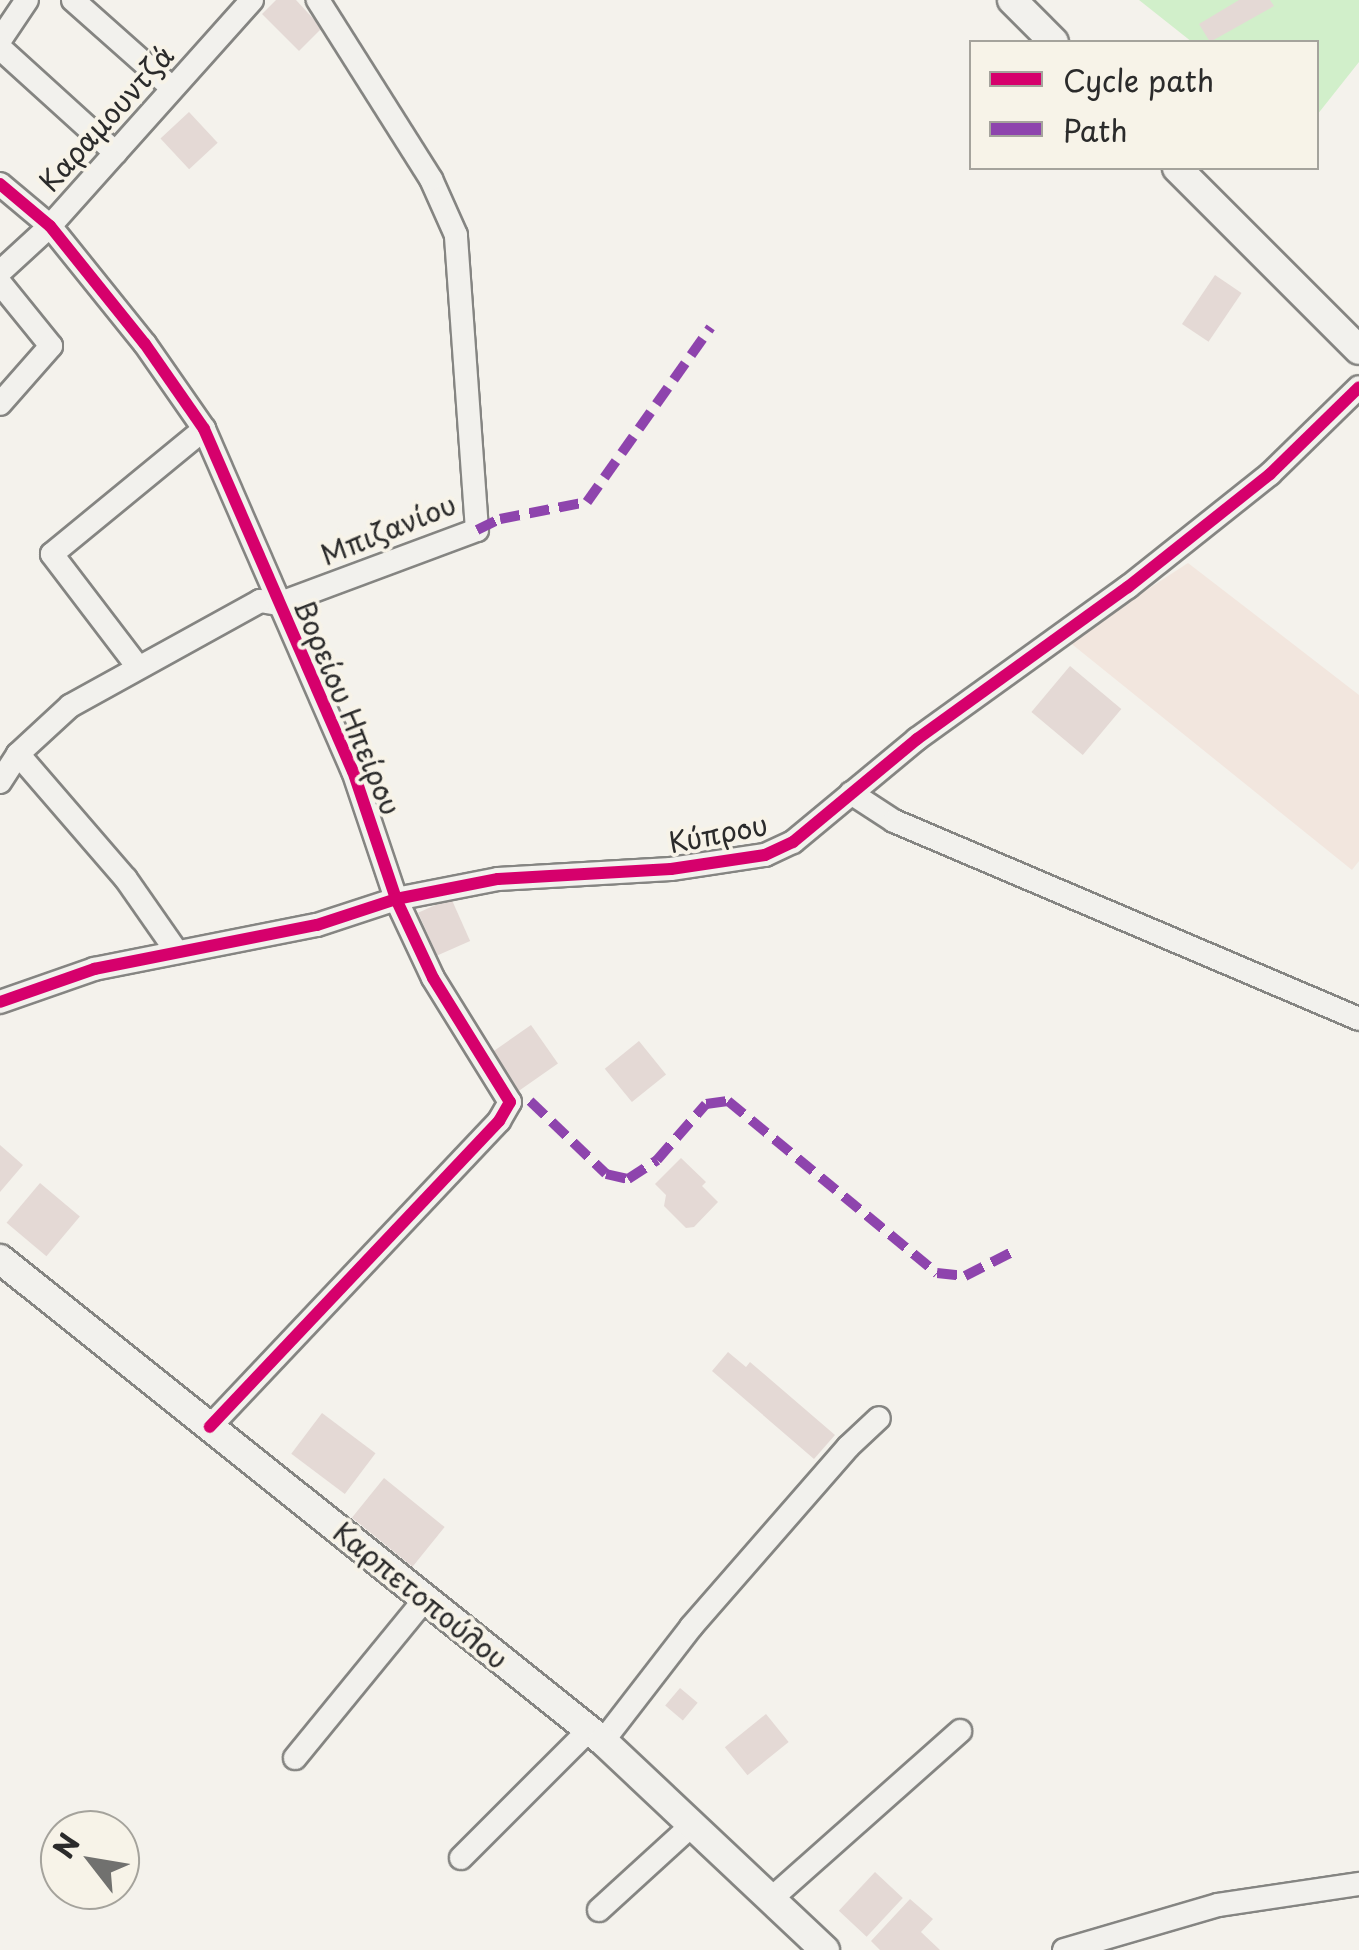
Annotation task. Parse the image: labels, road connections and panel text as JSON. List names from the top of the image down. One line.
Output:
{"streets":{"main road":["Καρπετοπούλου"],"street":["Καραμουντζά","Μπιζανίου","Βορείου Ηπείρου","Κύπρου"]},"crossings":[["Καραμουντζά","Βορείου Ηπείρου"],["Μπιζανίου","Βορείου Ηπείρου"],["Βορείου Ηπείρου","Κύπρου"],["Βορείου Ηπείρου","Καρπετοπούλου"]],"legend":["Cycle path","Path"],"north":"top left"}
